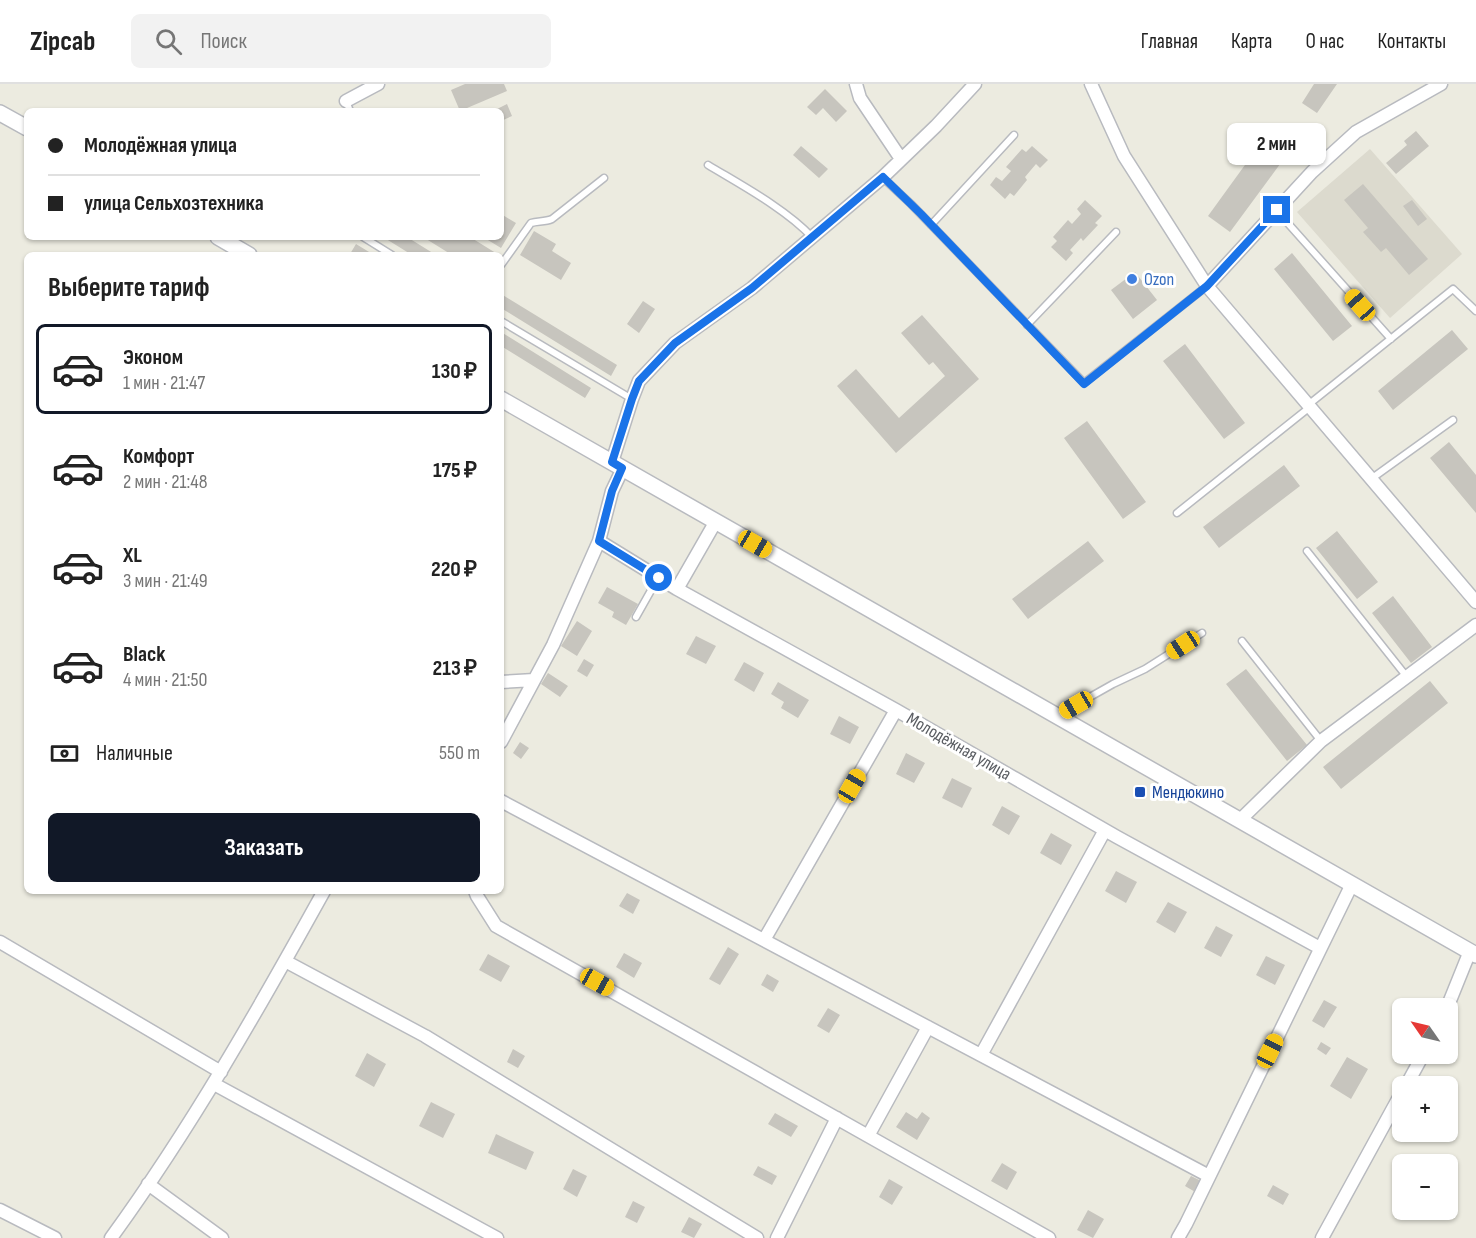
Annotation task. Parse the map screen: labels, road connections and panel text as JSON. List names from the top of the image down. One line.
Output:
{"streets":{"street":["Молодёжная улица"]},"places":{"other":["Ozon"],"transit":["Мендюкино"]},"north":"top left","page":{"header":"Zipcab","search":"Поиск","nav":["Главная","Карта","О нас","Контакты"],"banner":["Молодёжная улица","улица Сельхозтехника"],"bubble":"2 мин","heading":"Выберите тариф","list":[{"name":"Эконом","note":"1 мин · 21:47","value":"130 ₽"},{"name":"Комфорт","note":"2 мин · 21:48","value":"175 ₽"},{"name":"XL","note":"3 мин · 21:49","value":"220 ₽"},{"name":"Black","note":"4 мин · 21:50","value":"213 ₽"}],"pay":["Наличные","550 m"],"buttons":"Заказать","map_buttons":["+","−"]}}
